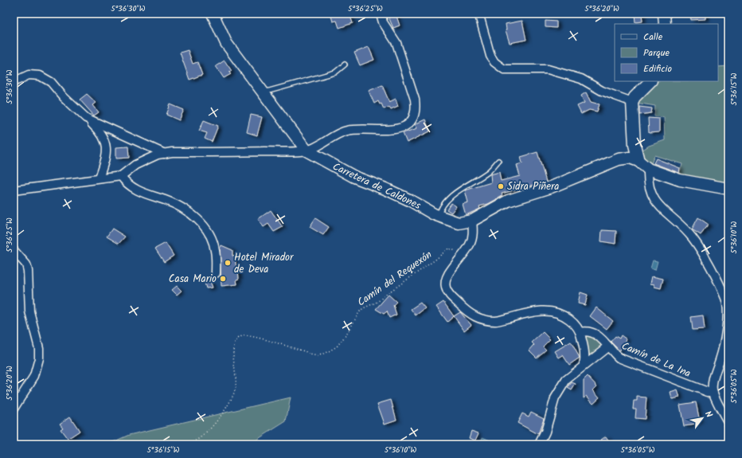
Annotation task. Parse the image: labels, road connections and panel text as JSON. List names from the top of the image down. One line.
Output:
{"streets":{"street":["Carretera de Caldones","Camín de La Ina"],"path":["Camín del Requexón"]},"places":["Sidra Piñera","Hotel Mirador de Deva","Casa Mario"],"legend":["Calle","Parque","Edificio"],"north":"top right","coordinates":["5°36'30\"W","5°36'25\"W","5°36'20\"W","5°36'15\"W","5°36'10\"W","5°36'05\"W"]}
